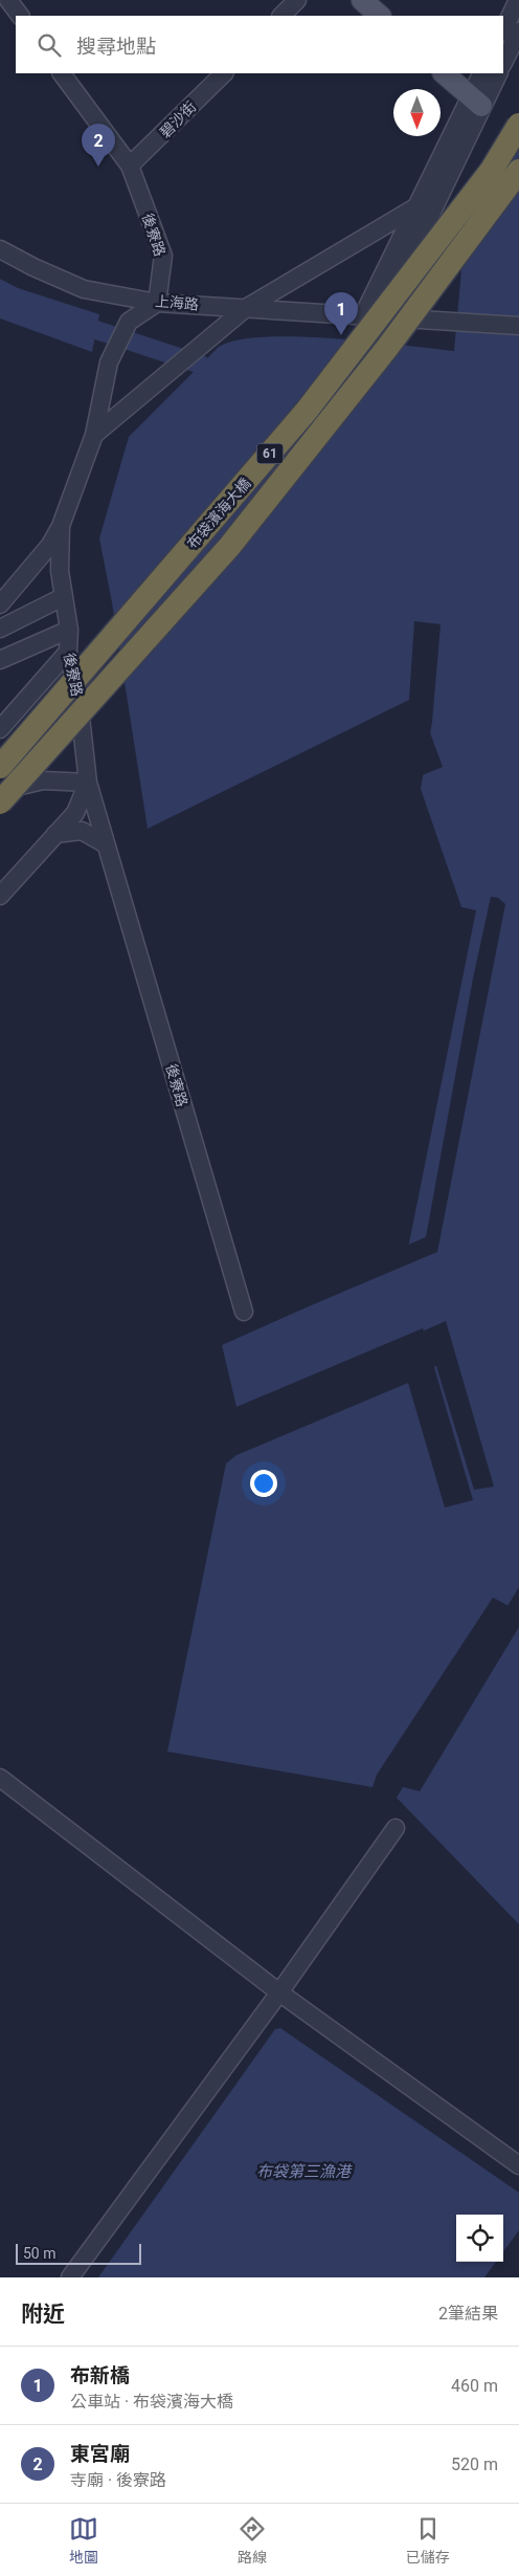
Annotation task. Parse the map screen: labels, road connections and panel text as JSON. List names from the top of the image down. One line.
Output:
{"streets":{"highway":["61","布袋濱海大橋"],"street":["碧沙街","後寮路","上海路"]},"crossings":[["碧沙街","後寮路"],["後寮路","上海路"]],"water":["布袋第三漁港"],"scale_bar":"50 m","north":"bottom","page":{"search":"搜尋地點","pins":["2","1"],"scale":"50 m","heading":["附近","2筆結果"],"list":[{"mark":"1","name":"布新橋","note":"公車站 · 布袋濱海大橋","value":"460 m"},{"mark":"2","name":"東宮廟","note":"寺廟 · 後寮路","value":"520 m"}],"nav":["地圖","路線","已儲存"]}}
